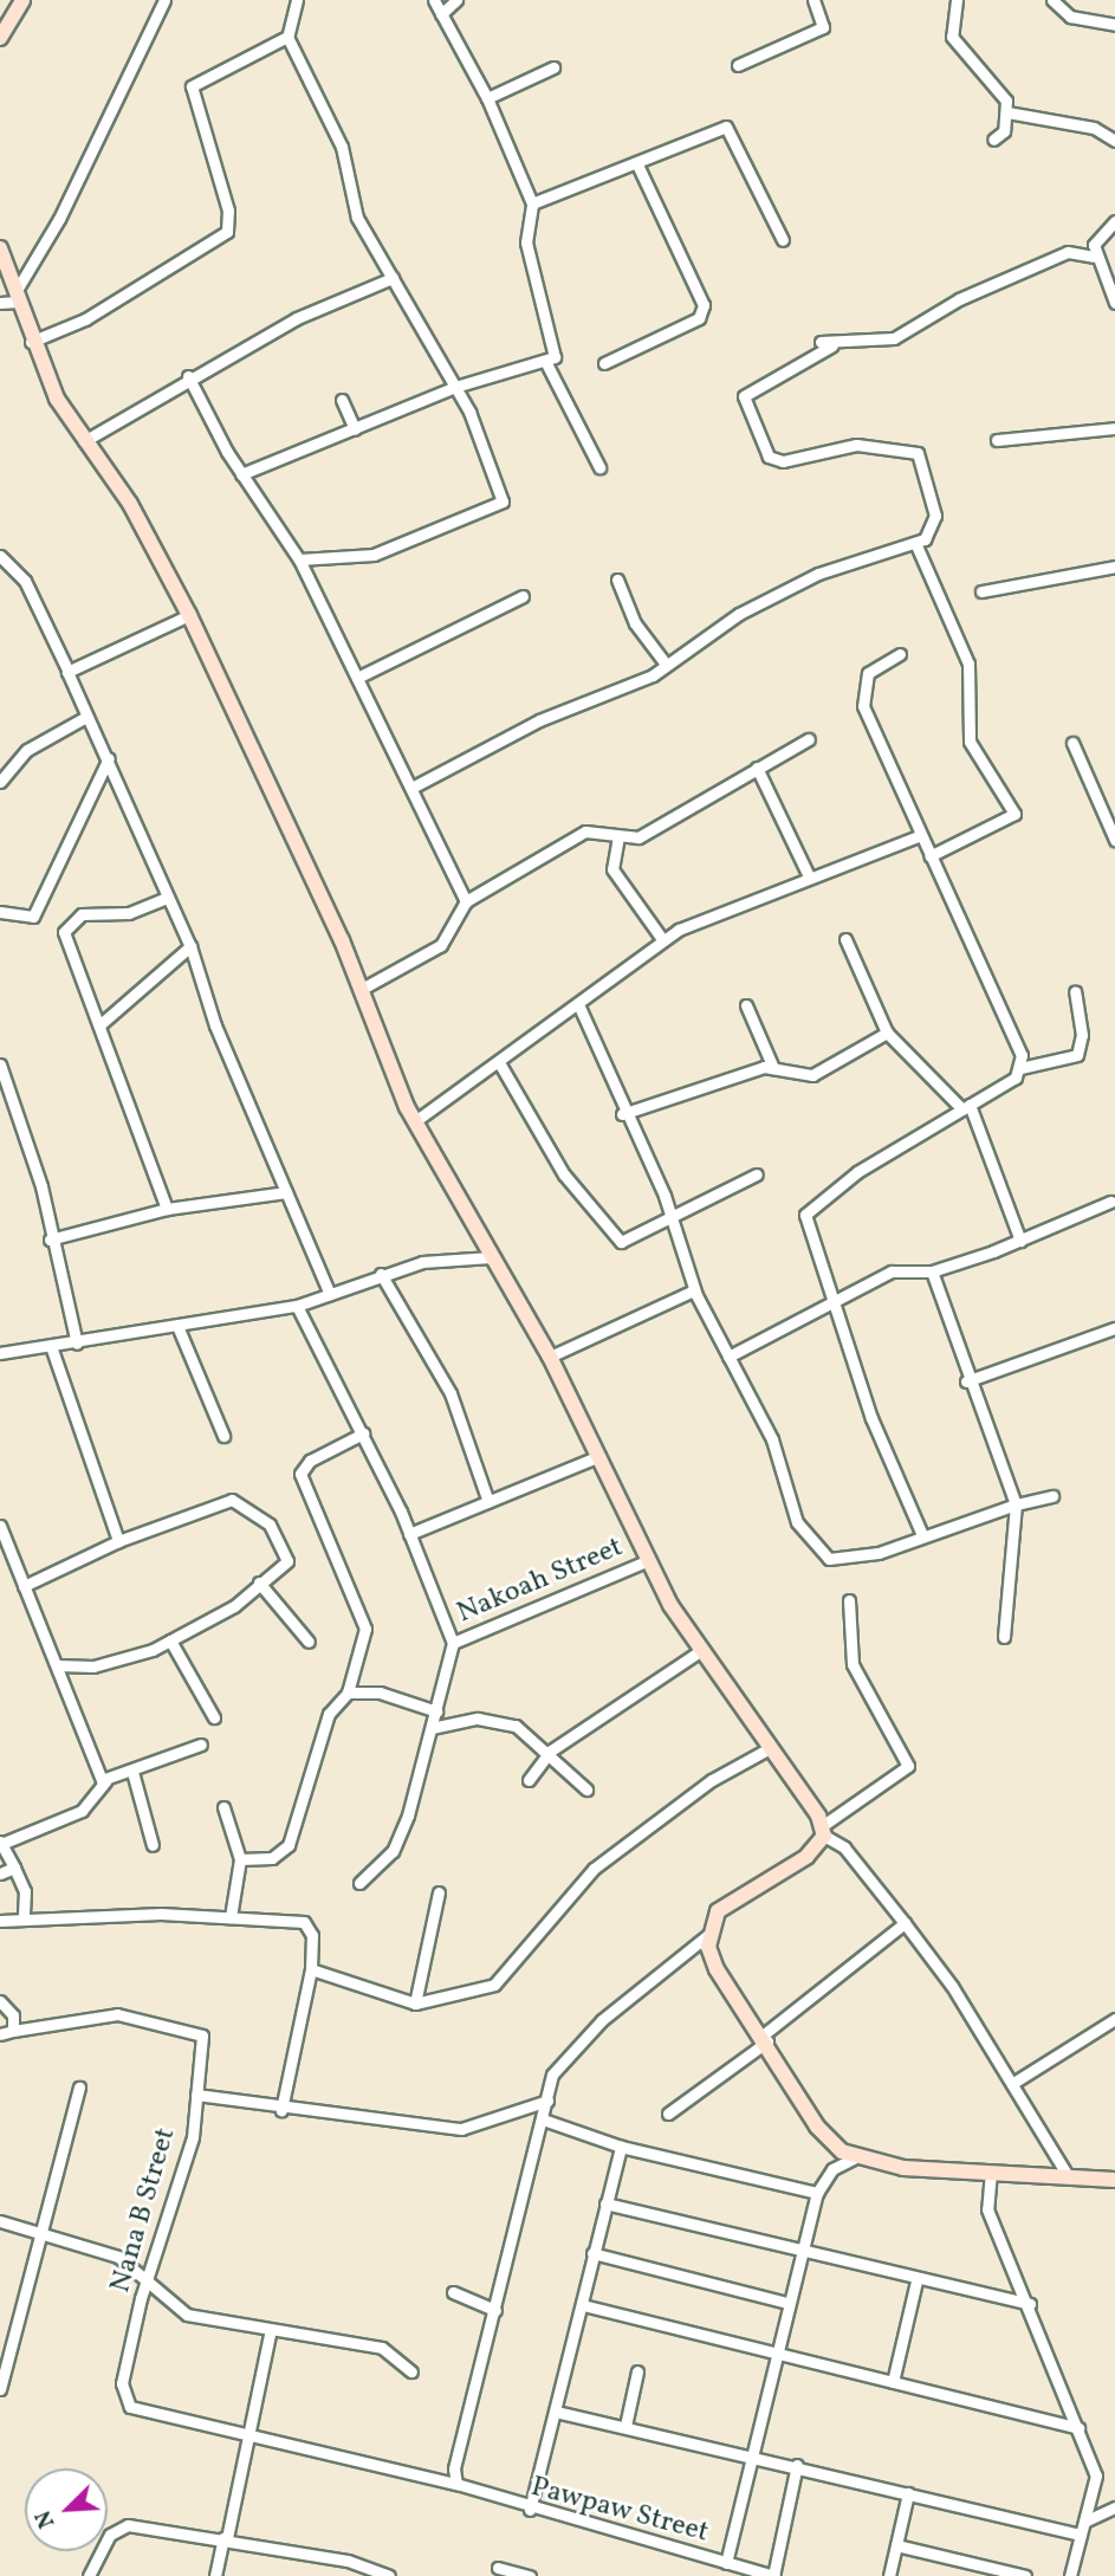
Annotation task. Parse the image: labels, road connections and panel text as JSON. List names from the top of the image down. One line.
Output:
{"streets":{"street":["Nakoah Street","Nana B Street","Pawpaw Street"]},"crossings":[["Nana B Street","Pawpaw Street"]],"north":"bottom left"}
